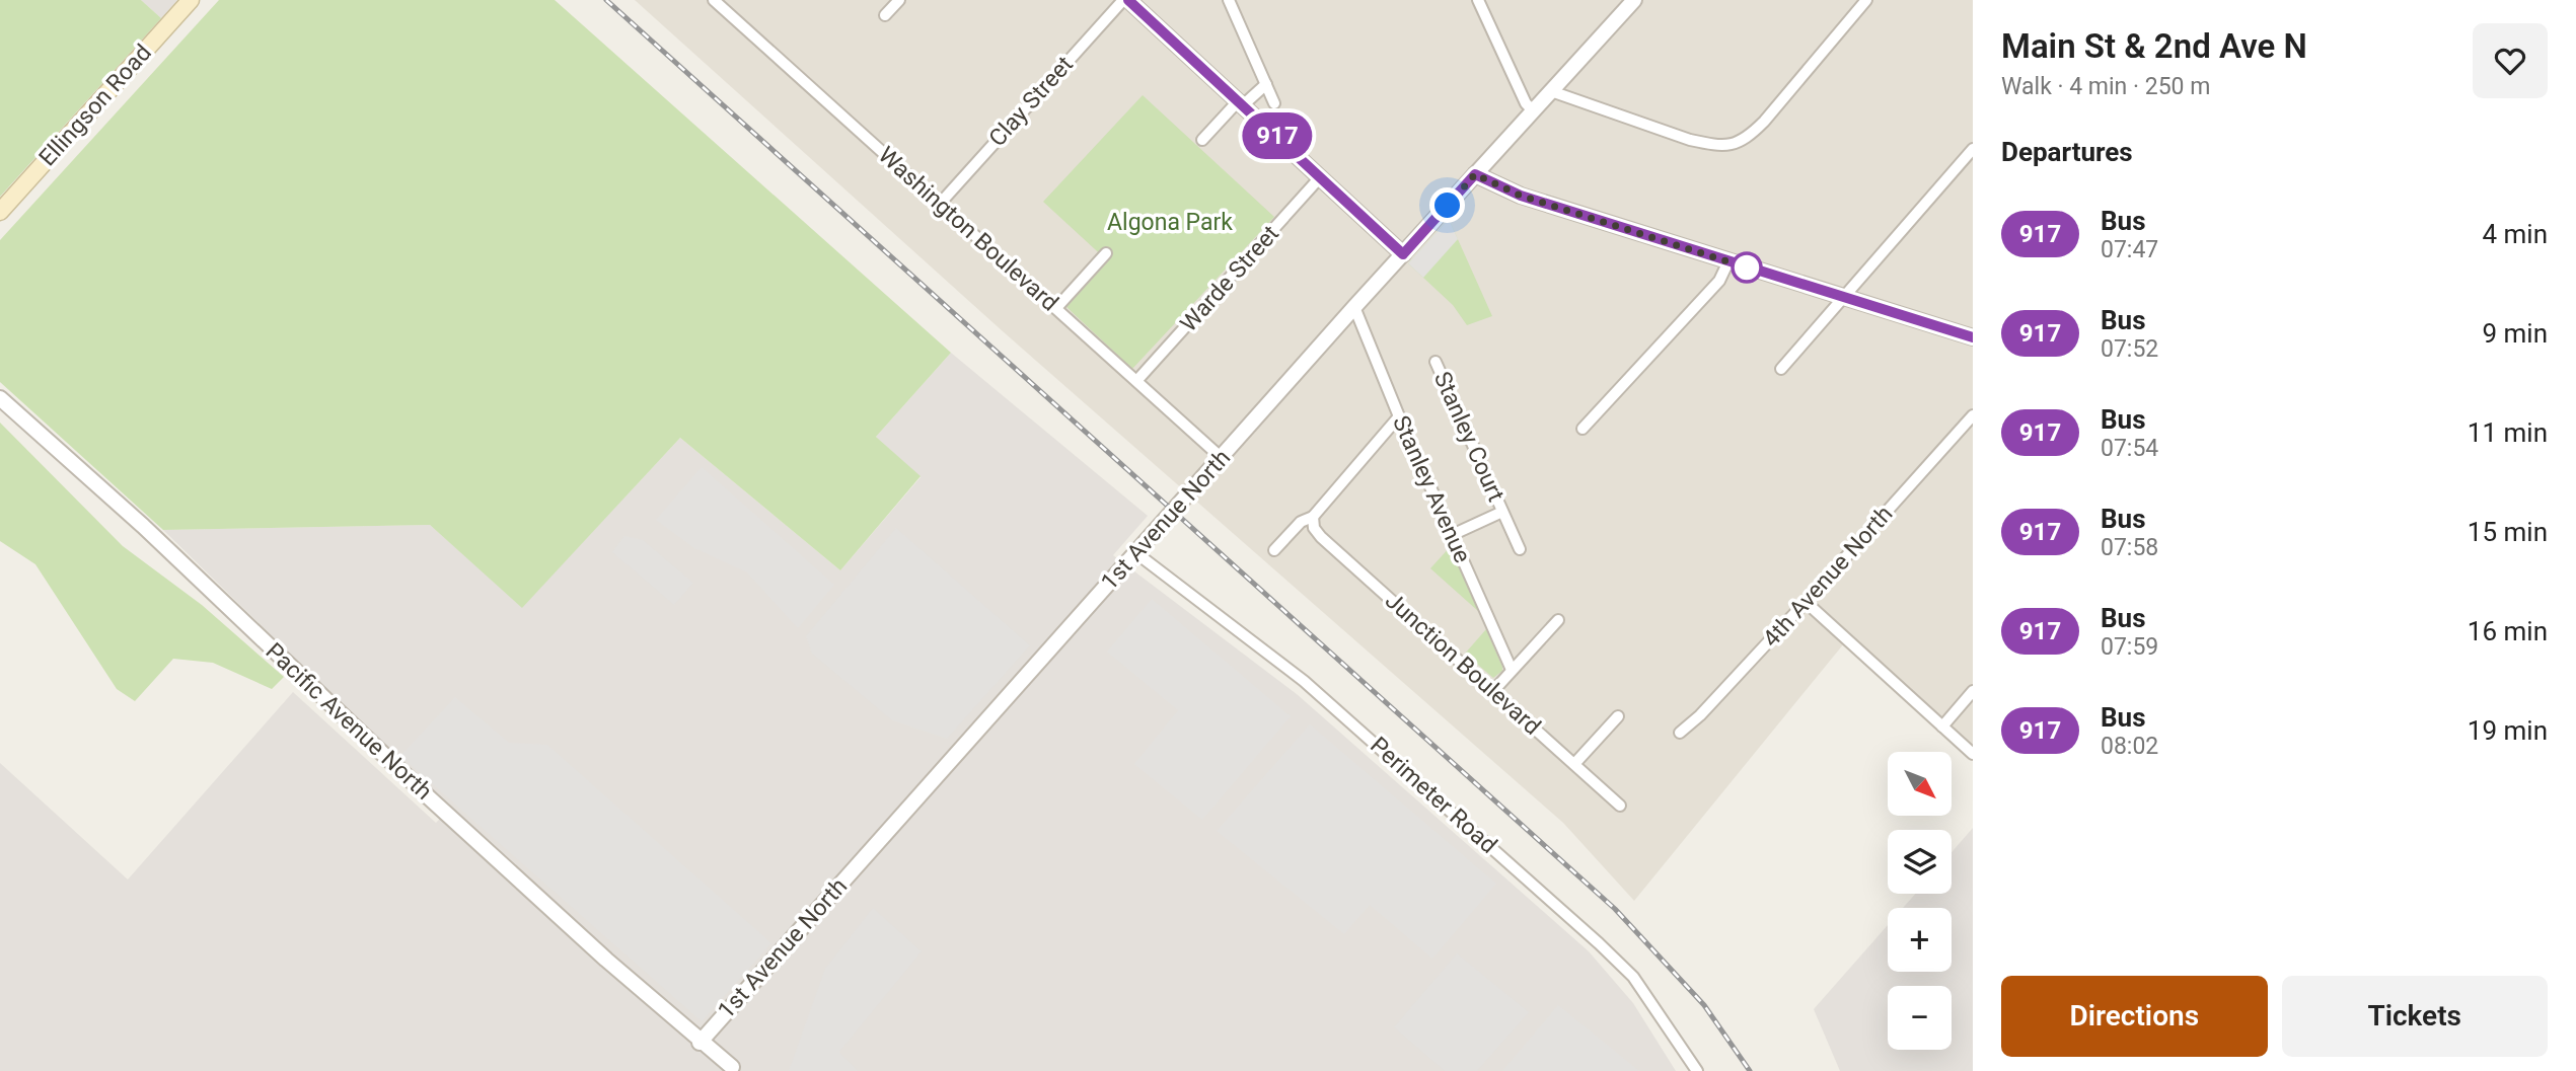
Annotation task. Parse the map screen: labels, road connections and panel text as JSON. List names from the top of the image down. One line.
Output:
{"streets":{"main road":["Ellingson Road"],"street":["Clay Street","Washington Boulevard","Warde Street","Stanley Court","Stanley Avenue","1st Avenue North","4th Avenue North","Junction Boulevard","Pacific Avenue North","Perimeter Road"]},"crossings":[["Clay Street","Washington Boulevard"],["Washington Boulevard","Warde Street"],["Washington Boulevard","1st Avenue North"],["Stanley Court","Stanley Avenue"],["Stanley Avenue","1st Avenue North"],["1st Avenue North","Pacific Avenue North"],["1st Avenue North","Perimeter Road"]],"parks":["Algona Park"],"lines":["bus line 917"],"north":"bottom right","page":{"on_map":"917","heading":[["Main St & 2nd Ave N","Walk · 4 min · 250 m"],"Departures"],"list":[{"mark":"917","name":"Bus","note":"07:47","value":"4 min"},{"mark":"917","name":"Bus","note":"07:52","value":"9 min"},{"mark":"917","name":"Bus","note":"07:54","value":"11 min"},{"mark":"917","name":"Bus","note":"07:58","value":"15 min"},{"mark":"917","name":"Bus","note":"07:59","value":"16 min"},{"mark":"917","name":"Bus","note":"08:02","value":"19 min"}],"map_buttons":["+","−"],"buttons":["Directions","Tickets"]}}
